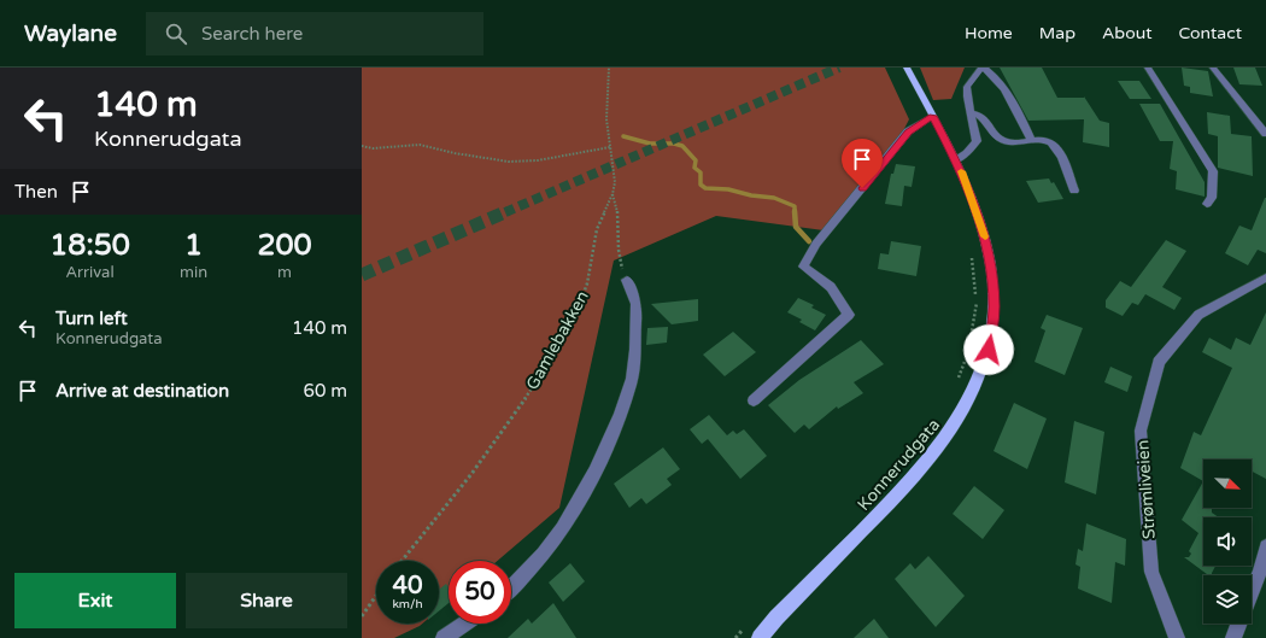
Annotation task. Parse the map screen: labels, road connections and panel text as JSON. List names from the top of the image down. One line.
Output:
{"streets":{"main road":["Konnerudgata"],"street":["Strømliveien"],"path":["Gamlebakken"]},"north":"bottom right","page":{"header":"Waylane","search":"Search here","nav":["Home","Map","About","Contact"],"turn":["140 m","Konnerudgata"],"then":"Then","eta":["18:50","Arrival","1","min","200","m"],"list":[{"name":"Turn left","note":"Konnerudgata","value":"140 m"},{"name":"Arrive at destination","value":"60 m"}],"speed":"40 km/h","limit":"50","buttons":["Exit","Share"]}}
